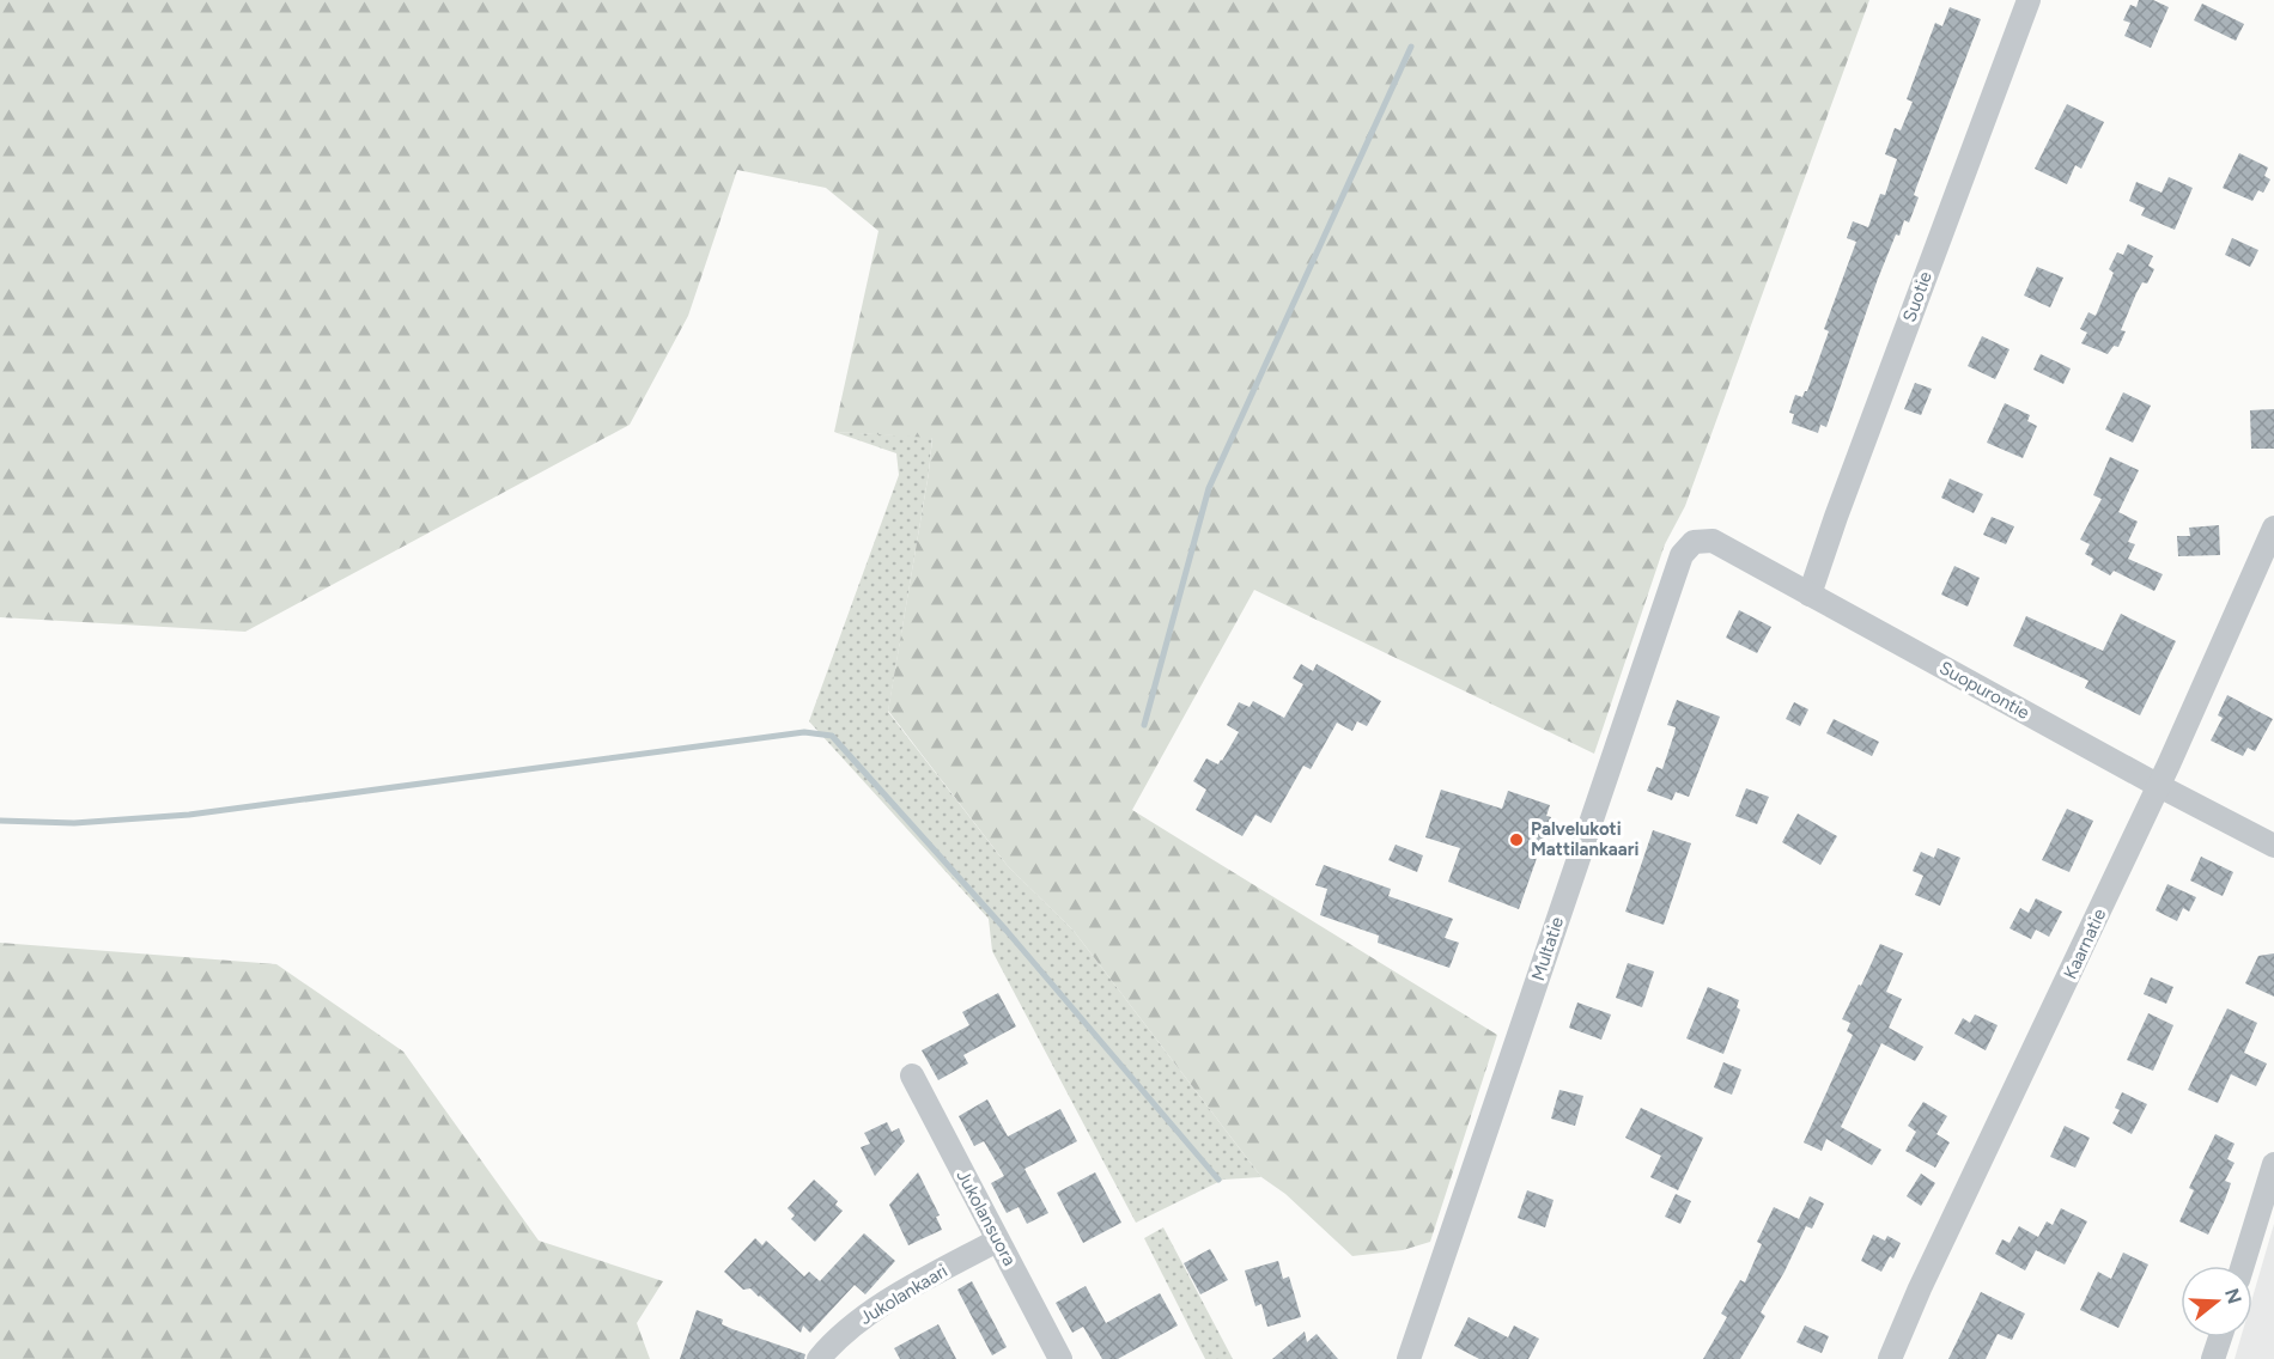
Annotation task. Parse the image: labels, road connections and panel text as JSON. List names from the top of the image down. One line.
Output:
{"streets":{"street":["Suotie","Suopurontie","Kaarnatie","Multatie","Jukolansuora","Jukolankaari"]},"crossings":[["Suotie","Suopurontie"],["Suopurontie","Kaarnatie"],["Suopurontie","Multatie"],["Jukolansuora","Jukolankaari"]],"places":["Palvelukoti Mattilankaari"],"north":"right"}
